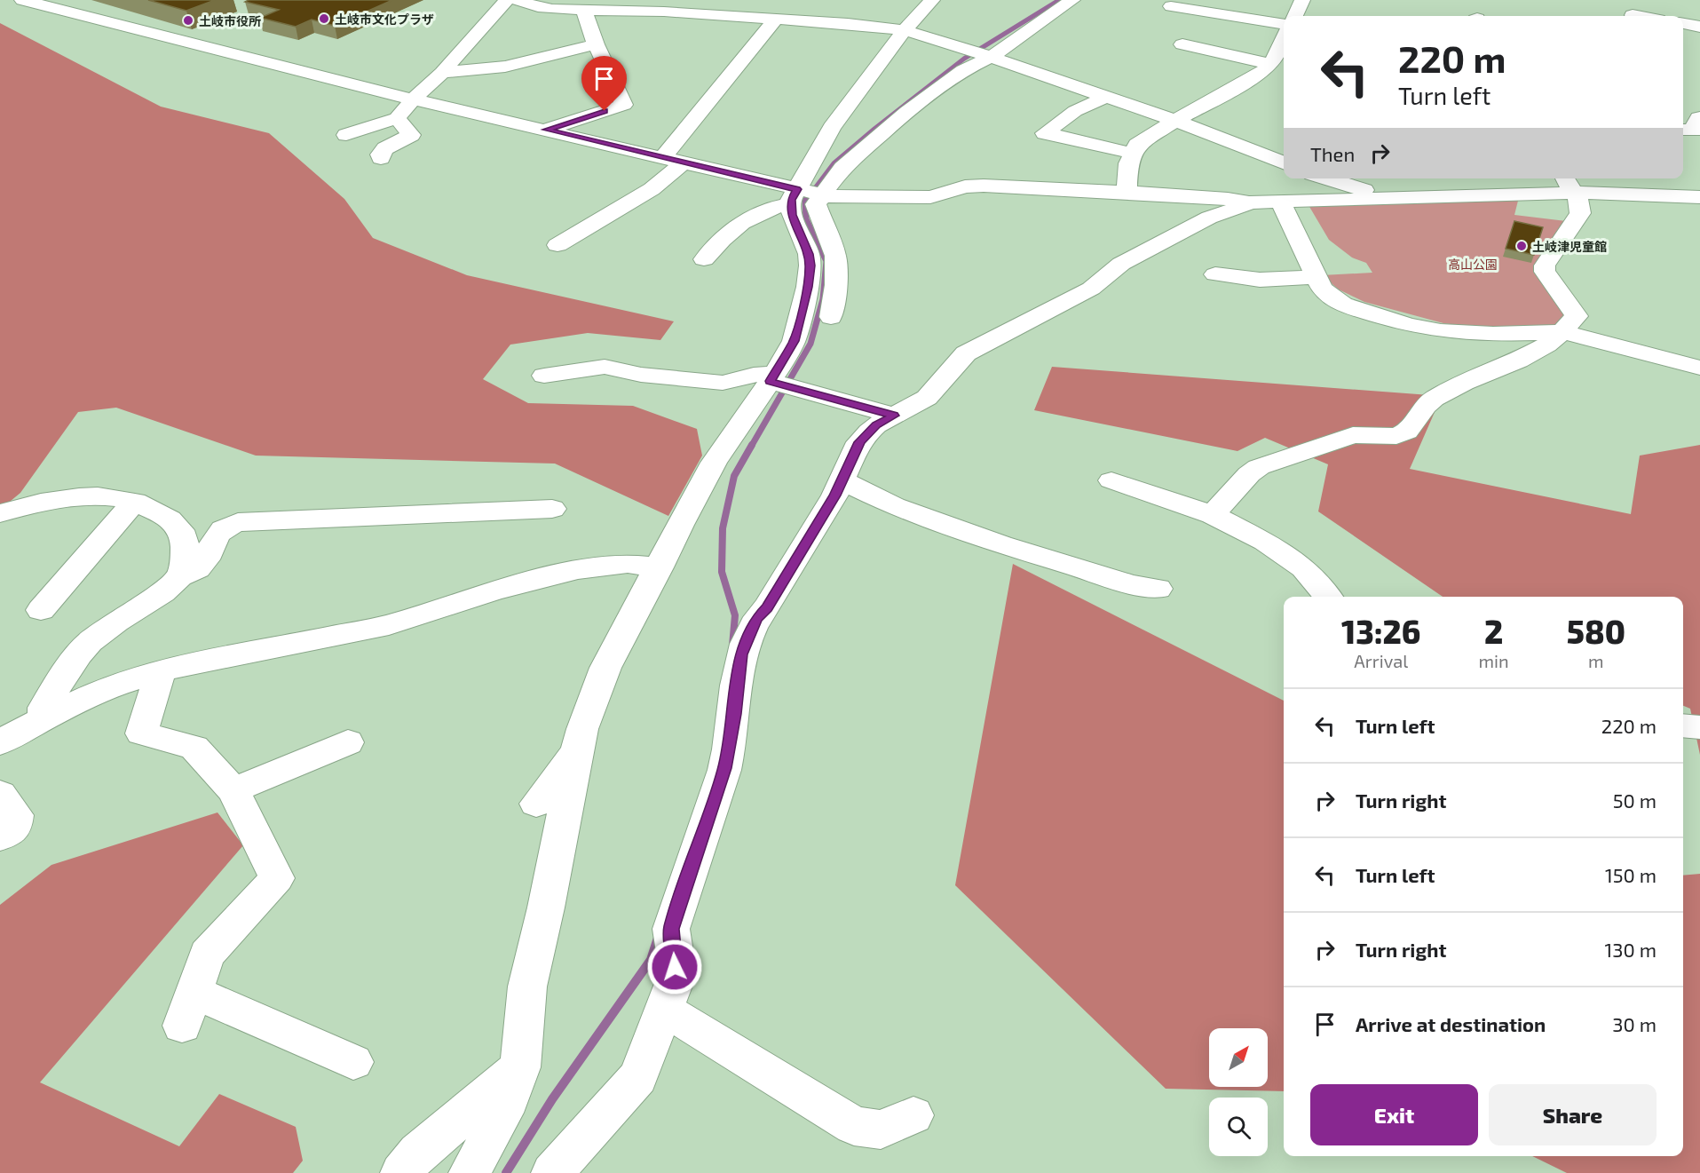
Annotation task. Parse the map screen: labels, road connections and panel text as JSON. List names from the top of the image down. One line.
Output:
{"parks":["高山公園"],"places":["土岐市文化プラザ","土岐市役所","土岐津児童館"],"north":"top right","page":{"turn":["220 m","Turn left"],"then":"Then","eta":["13:26","Arrival","2","min","580","m"],"list":[{"name":"Turn left","value":"220 m"},{"name":"Turn right","value":"50 m"},{"name":"Turn left","value":"150 m"},{"name":"Turn right","value":"130 m"},{"name":"Arrive at destination","value":"30 m"}],"buttons":["Exit","Share"]}}
